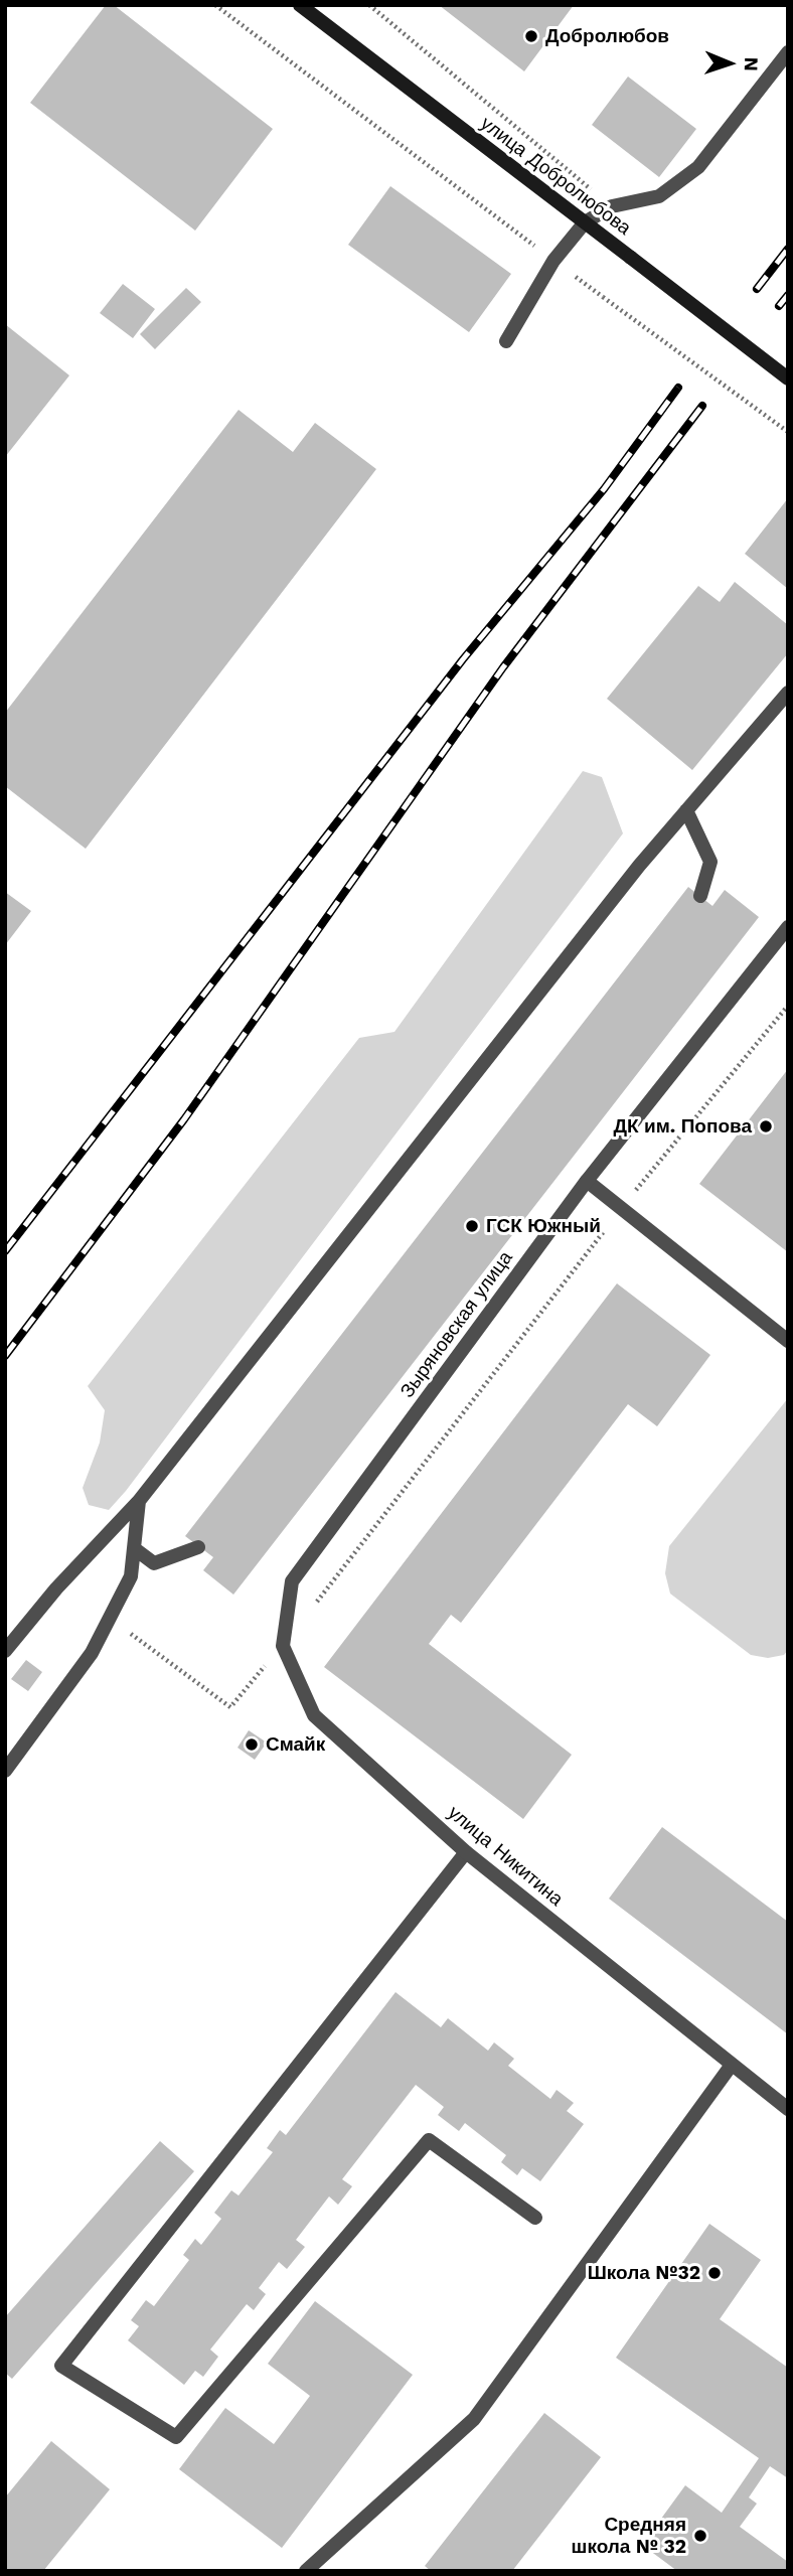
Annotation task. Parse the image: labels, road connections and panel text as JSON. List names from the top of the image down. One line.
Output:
{"streets":{"main road":["улица Добролюбова"],"street":["Зыряновская улица","улица Никитина"]},"crossings":[["Зыряновская улица","улица Никитина"]],"places":["Добролюбов","ДК им. Попова","ГСК Южный","Смайк","Школа №32","Средняя школа № 32"],"north":"right"}
